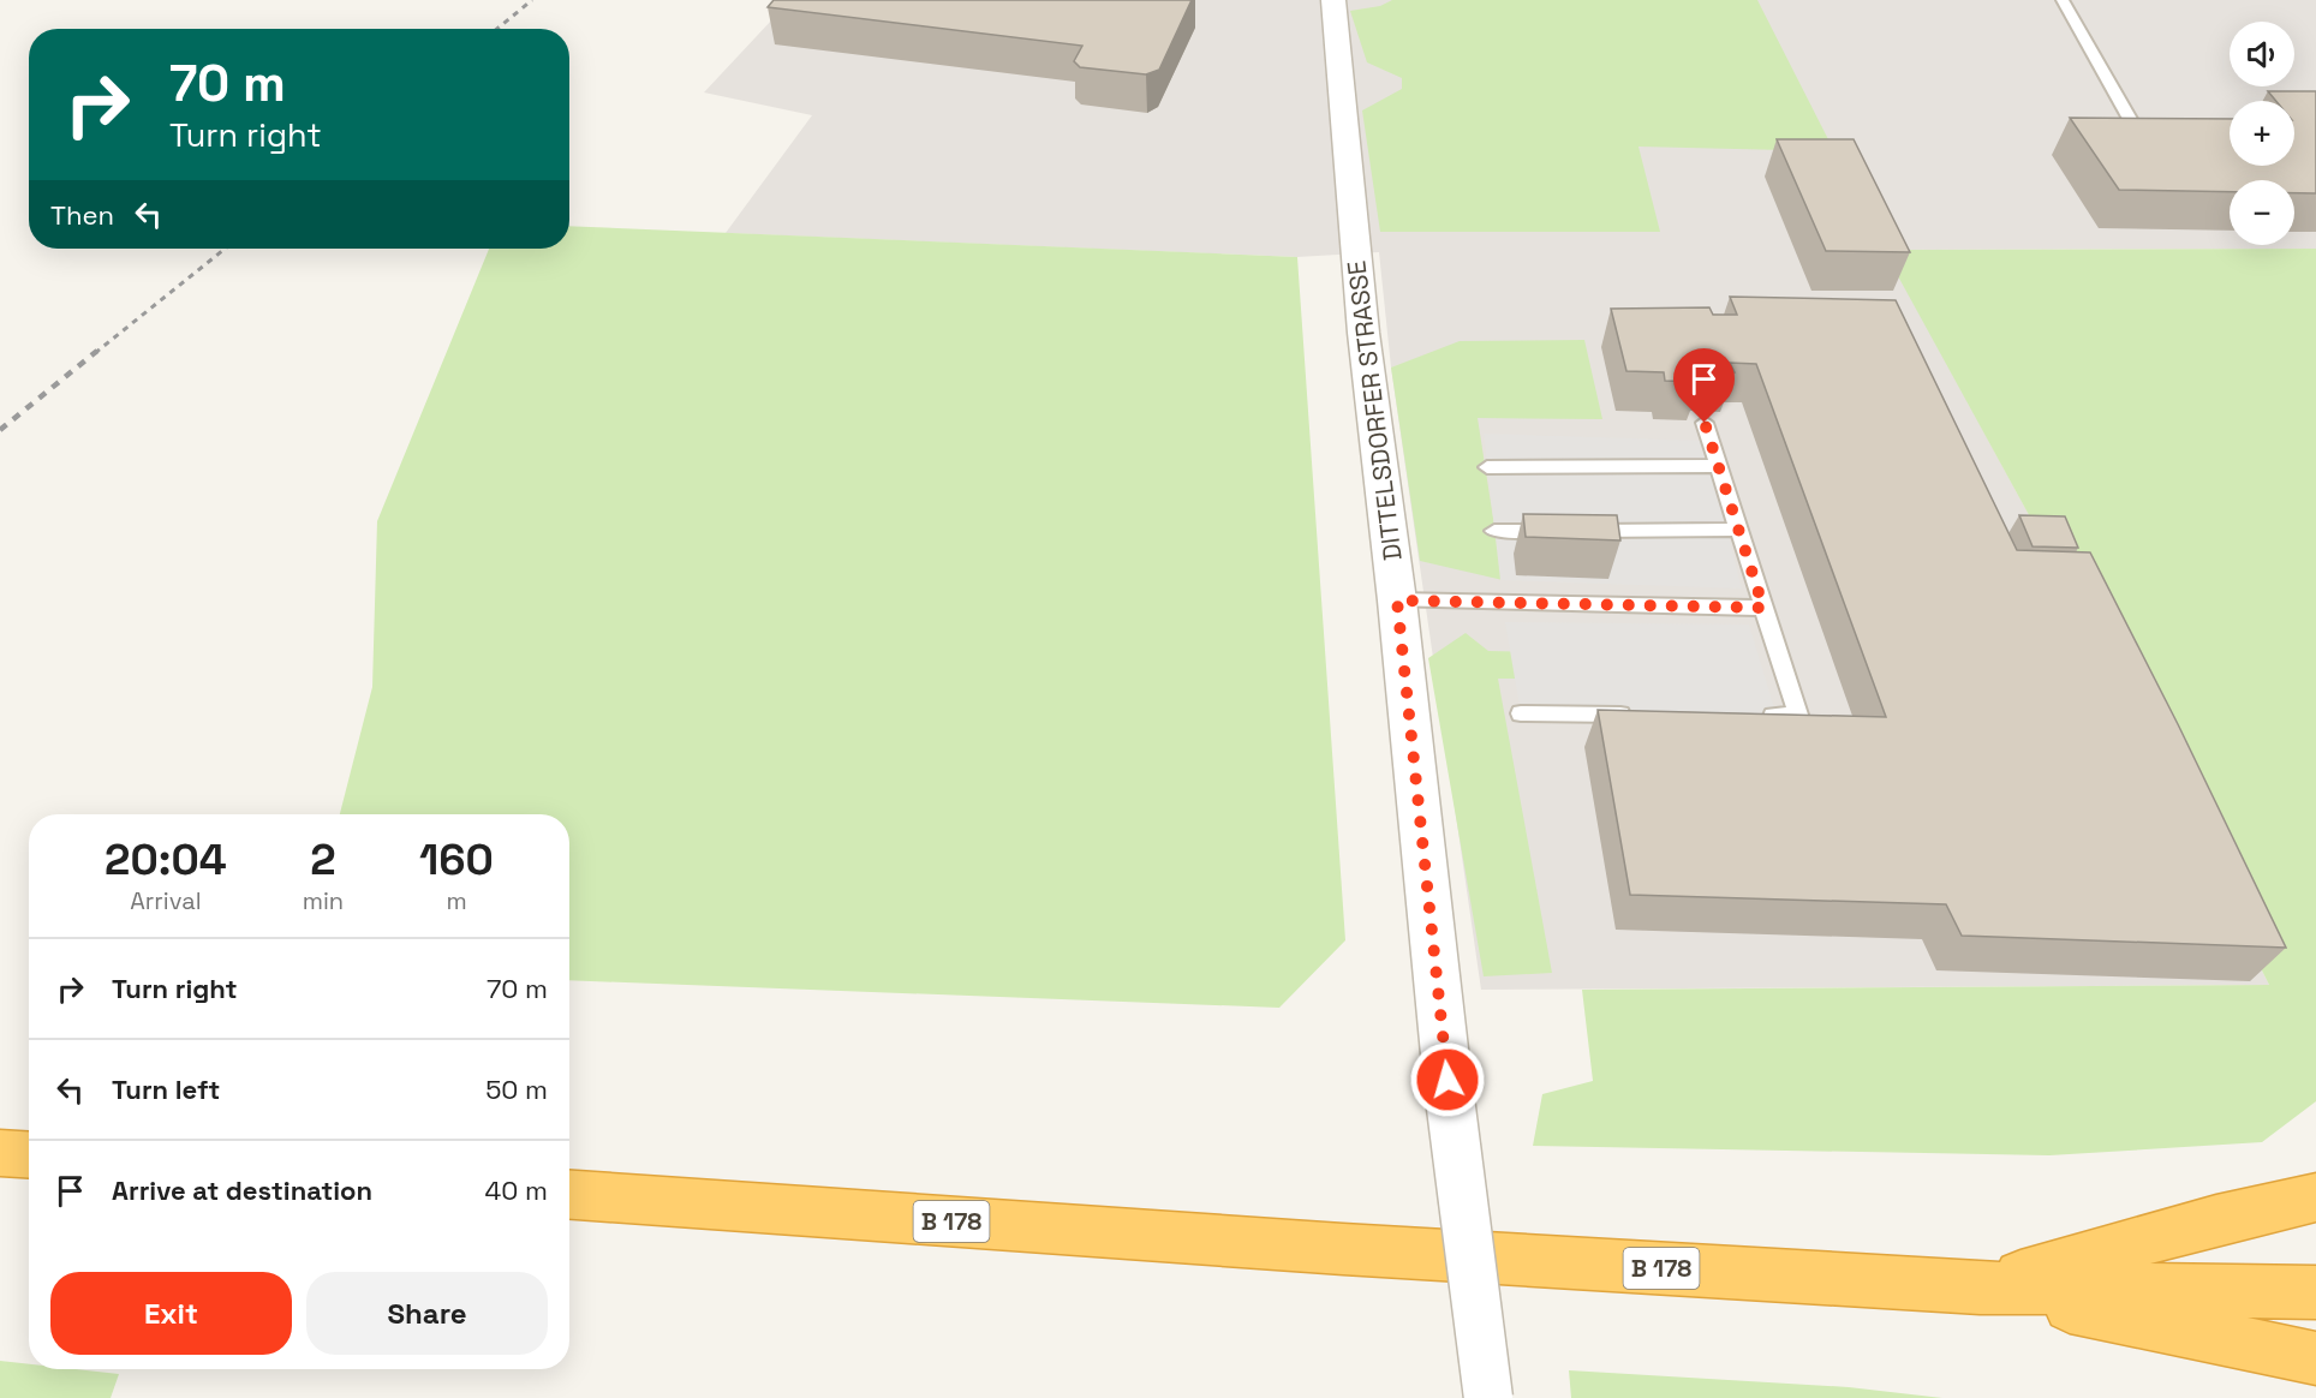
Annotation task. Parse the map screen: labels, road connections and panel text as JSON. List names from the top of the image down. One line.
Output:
{"streets":{"highway":["B 178"],"street":["DITTELSDORFER STRASSE"]},"page":{"map_buttons":["+","−"],"turn":["70 m","Turn right"],"then":"Then","eta":["20:04","Arrival","2","min","160","m"],"list":[{"name":"Turn right","value":"70 m"},{"name":"Turn left","value":"50 m"},{"name":"Arrive at destination","value":"40 m"}],"buttons":["Exit","Share"]}}
